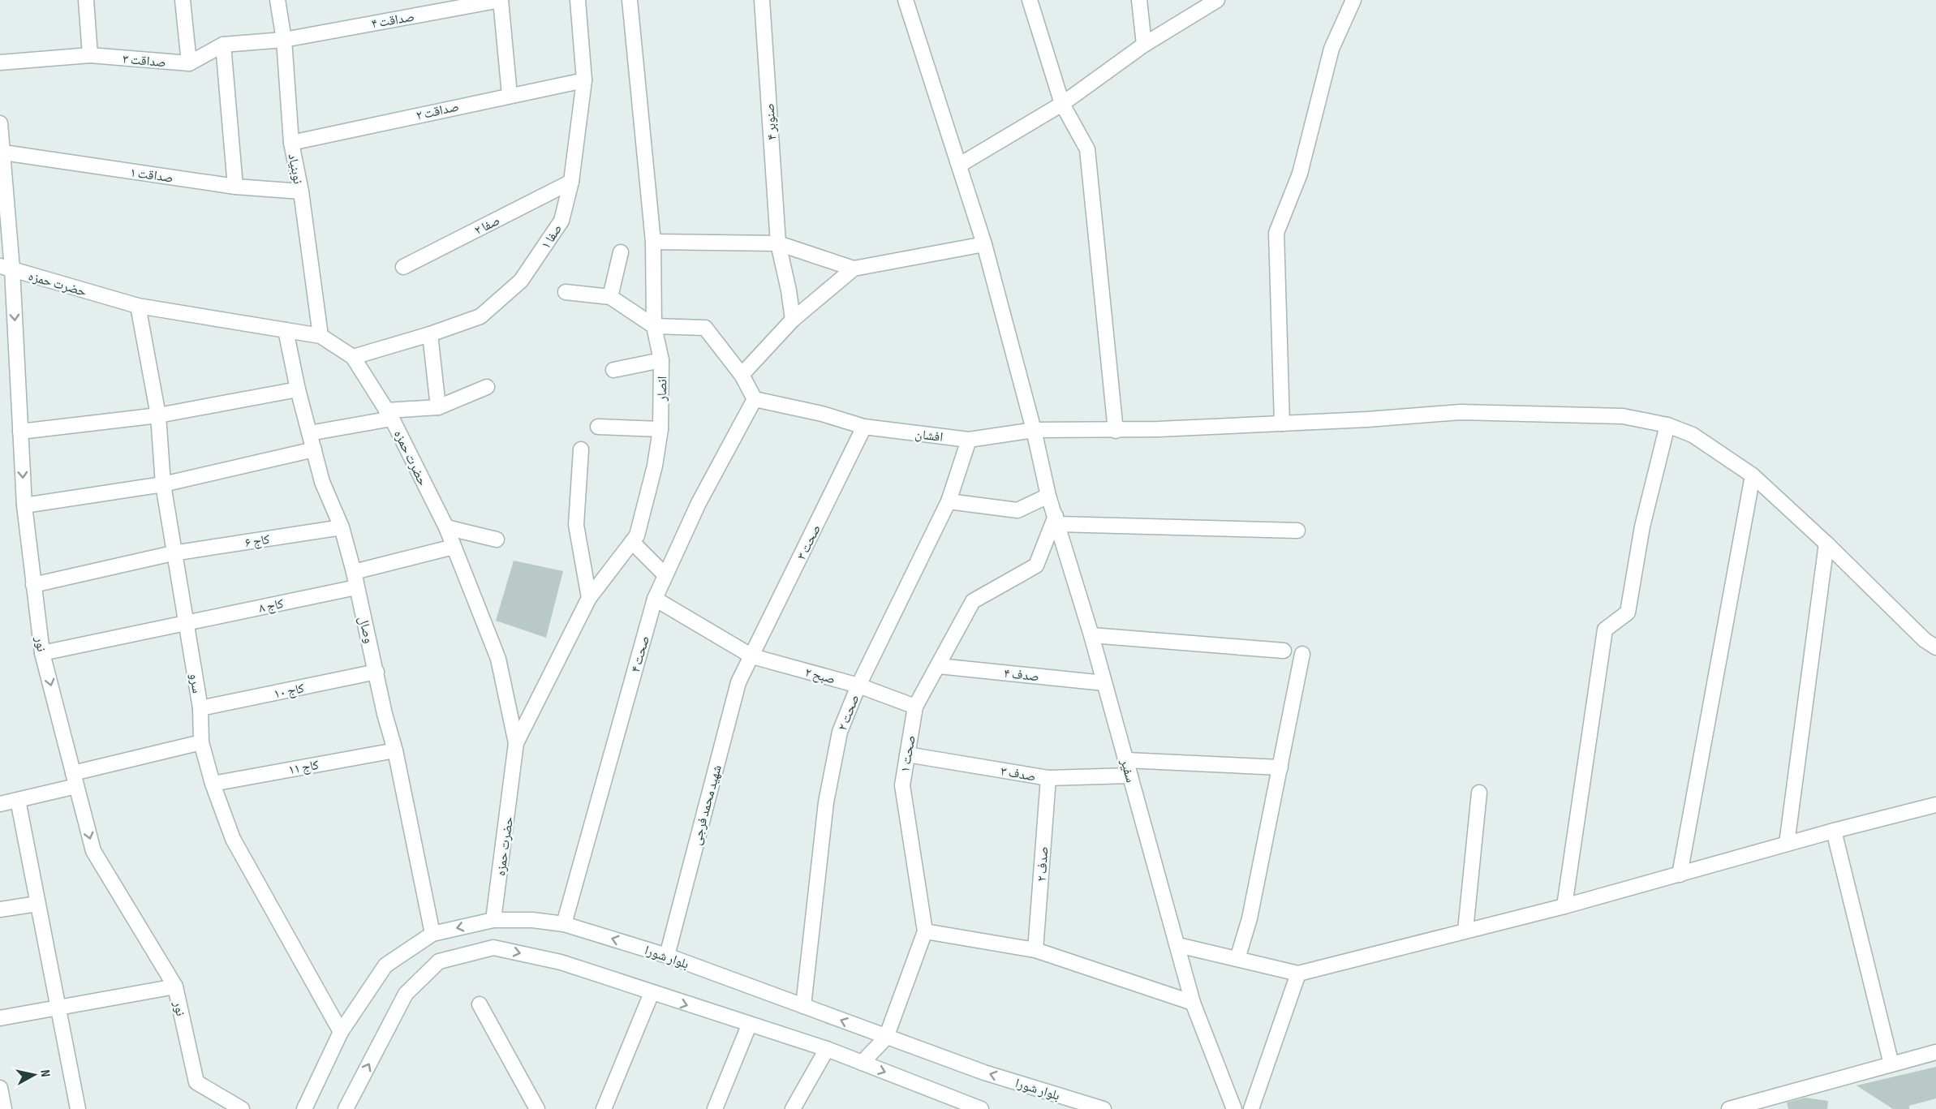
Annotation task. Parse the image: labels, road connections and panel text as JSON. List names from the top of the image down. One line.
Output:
{"streets":{"street":["صداقت ۴","صداقت ۳","صداقت ۲","صنوبر ۴","نوبنیاد","صداقت ۱","صفا ۲","صفا ۱","حضرت حمزه","انصار","افشان","کاج ۶","صحت ۳","کاج ۸","وصال","نور","صحت ۴","صدف ۴","صبح ۲","سرو","کاج ۱۰","صحت ۲","صحت ۱","کاج ۱۱","سفیر","صدف ۳","شهید محمد فرجی","صدف ۲","بلوار شورا"]},"crossings":[["صداقت ۴","نوبنیاد"],["صداقت ۲","نوبنیاد"],["صداقت ۲","صفا ۱"],["نوبنیاد","صداقت ۱"],["نوبنیاد","حضرت حمزه"],["صداقت ۱","نور"],["صفا ۲","صفا ۱"],["صفا ۱","حضرت حمزه"],["حضرت حمزه","انصار"],["حضرت حمزه","وصال"],["حضرت حمزه","نور"],["حضرت حمزه","سرو"],["حضرت حمزه","بلوار شورا"],["افشان","صحت ۳"],["افشان","صحت ۴"],["افشان","صحت ۲"],["افشان","سفیر"],["کاج ۶","وصال"],["کاج ۶","نور"],["کاج ۶","سرو"],["صحت ۳","صبح ۲"],["صحت ۳","شهید محمد فرجی"],["کاج ۸","وصال"],["کاج ۸","نور"],["کاج ۸","سرو"],["وصال","کاج ۱۰"],["وصال","کاج ۱۱"],["وصال","بلوار شورا"],["صحت ۴","صبح ۲"],["صحت ۴","بلوار شورا"],["صدف ۴","صحت ۱"],["صدف ۴","سفیر"],["صبح ۲","صحت ۲"],["صبح ۲","صحت ۱"],["صبح ۲","شهید محمد فرجی"],["سرو","کاج ۱۰"],["سرو","کاج ۱۱"],["سرو","بلوار شورا"],["صحت ۲","بلوار شورا"],["صحت ۱","سفیر"],["صحت ۱","صدف ۳"],["صحت ۱","بلوار شورا"],["سفیر","صدف ۳"],["صدف ۳","صدف ۲"],["شهید محمد فرجی","بلوار شورا"]],"north":"right"}
